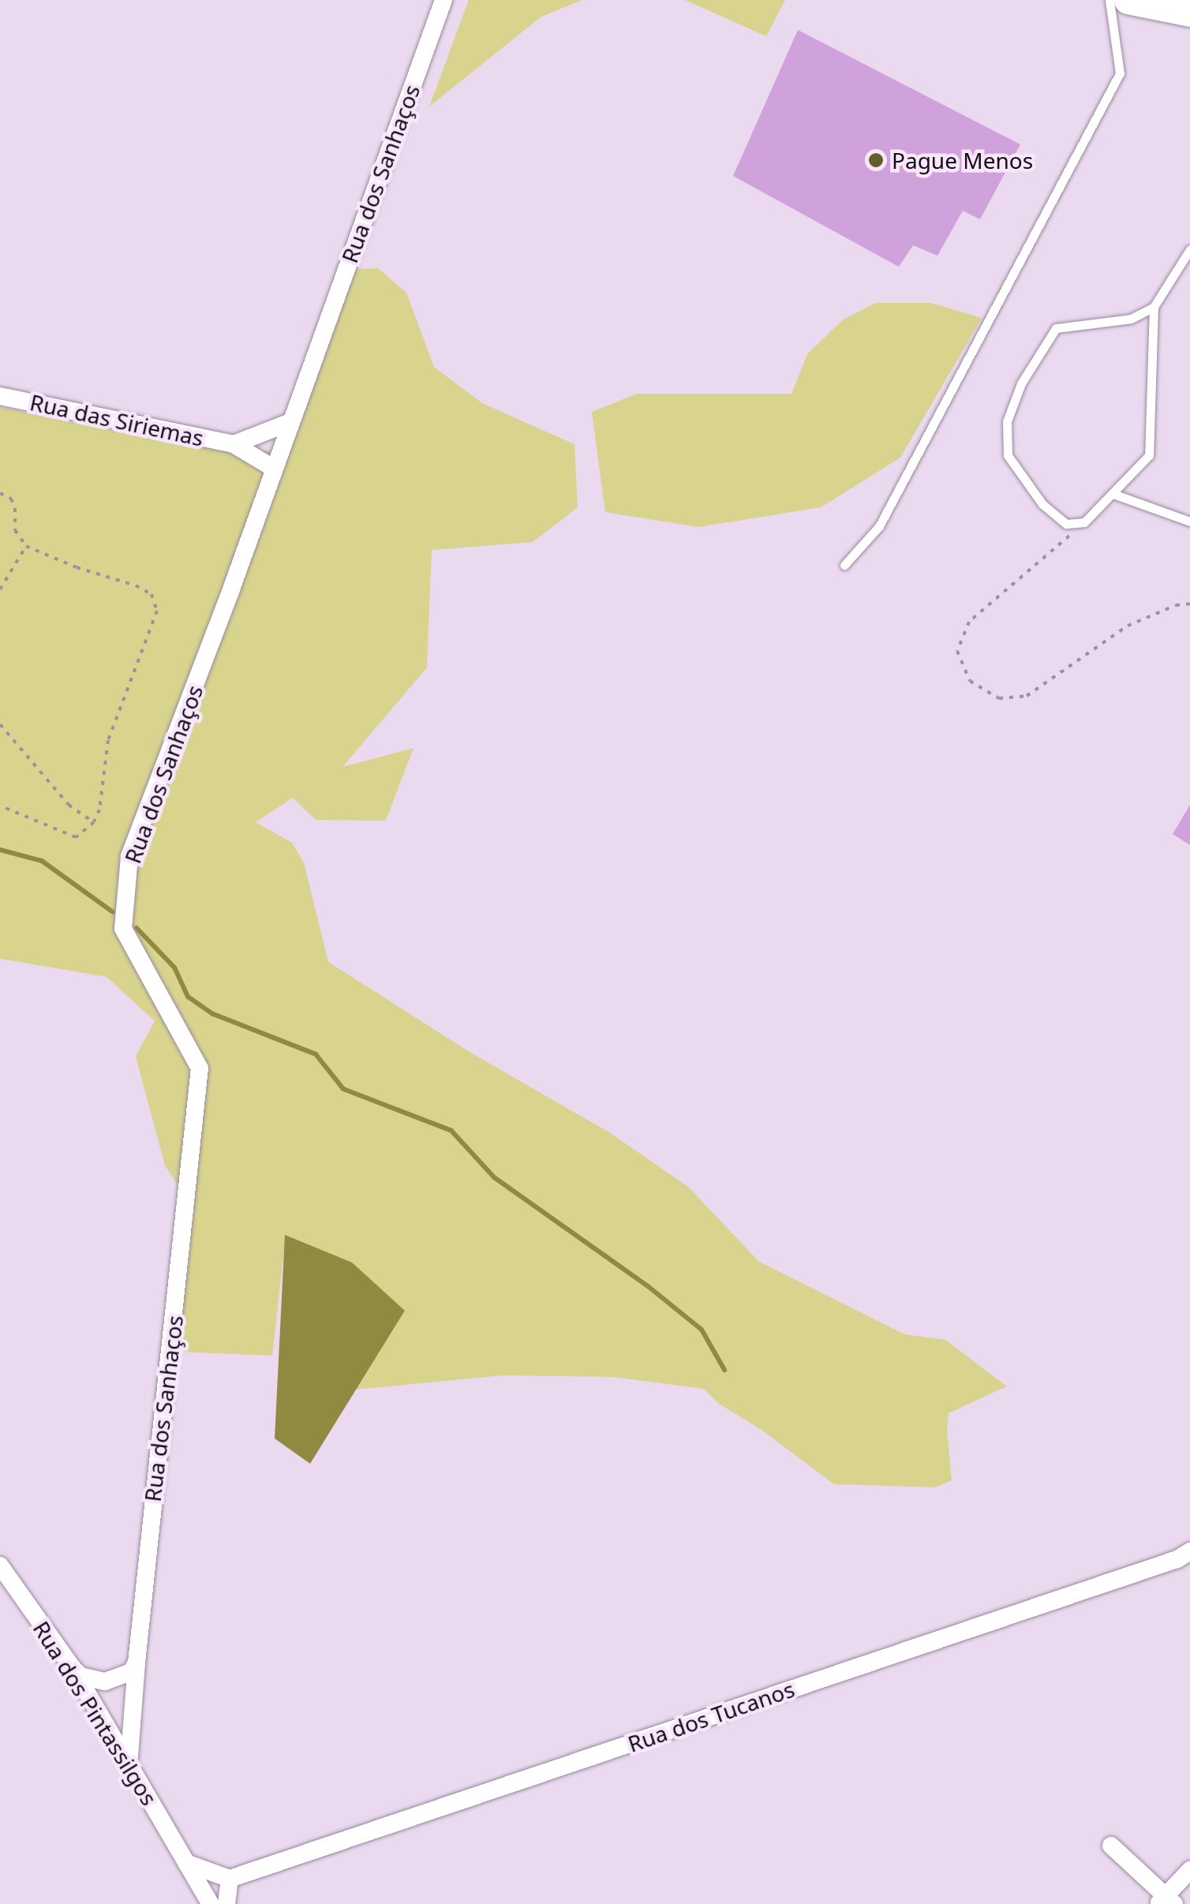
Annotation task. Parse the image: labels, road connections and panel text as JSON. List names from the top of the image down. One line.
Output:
{"streets":{"street":["Rua dos Sanhaços","Rua das Siriemas","Rua dos Pintassilgos","Rua dos Tucanos"]},"crossings":[["Rua dos Sanhaços","Rua das Siriemas"],["Rua dos Sanhaços","Rua dos Pintassilgos"]],"places":["Pague Menos"]}
